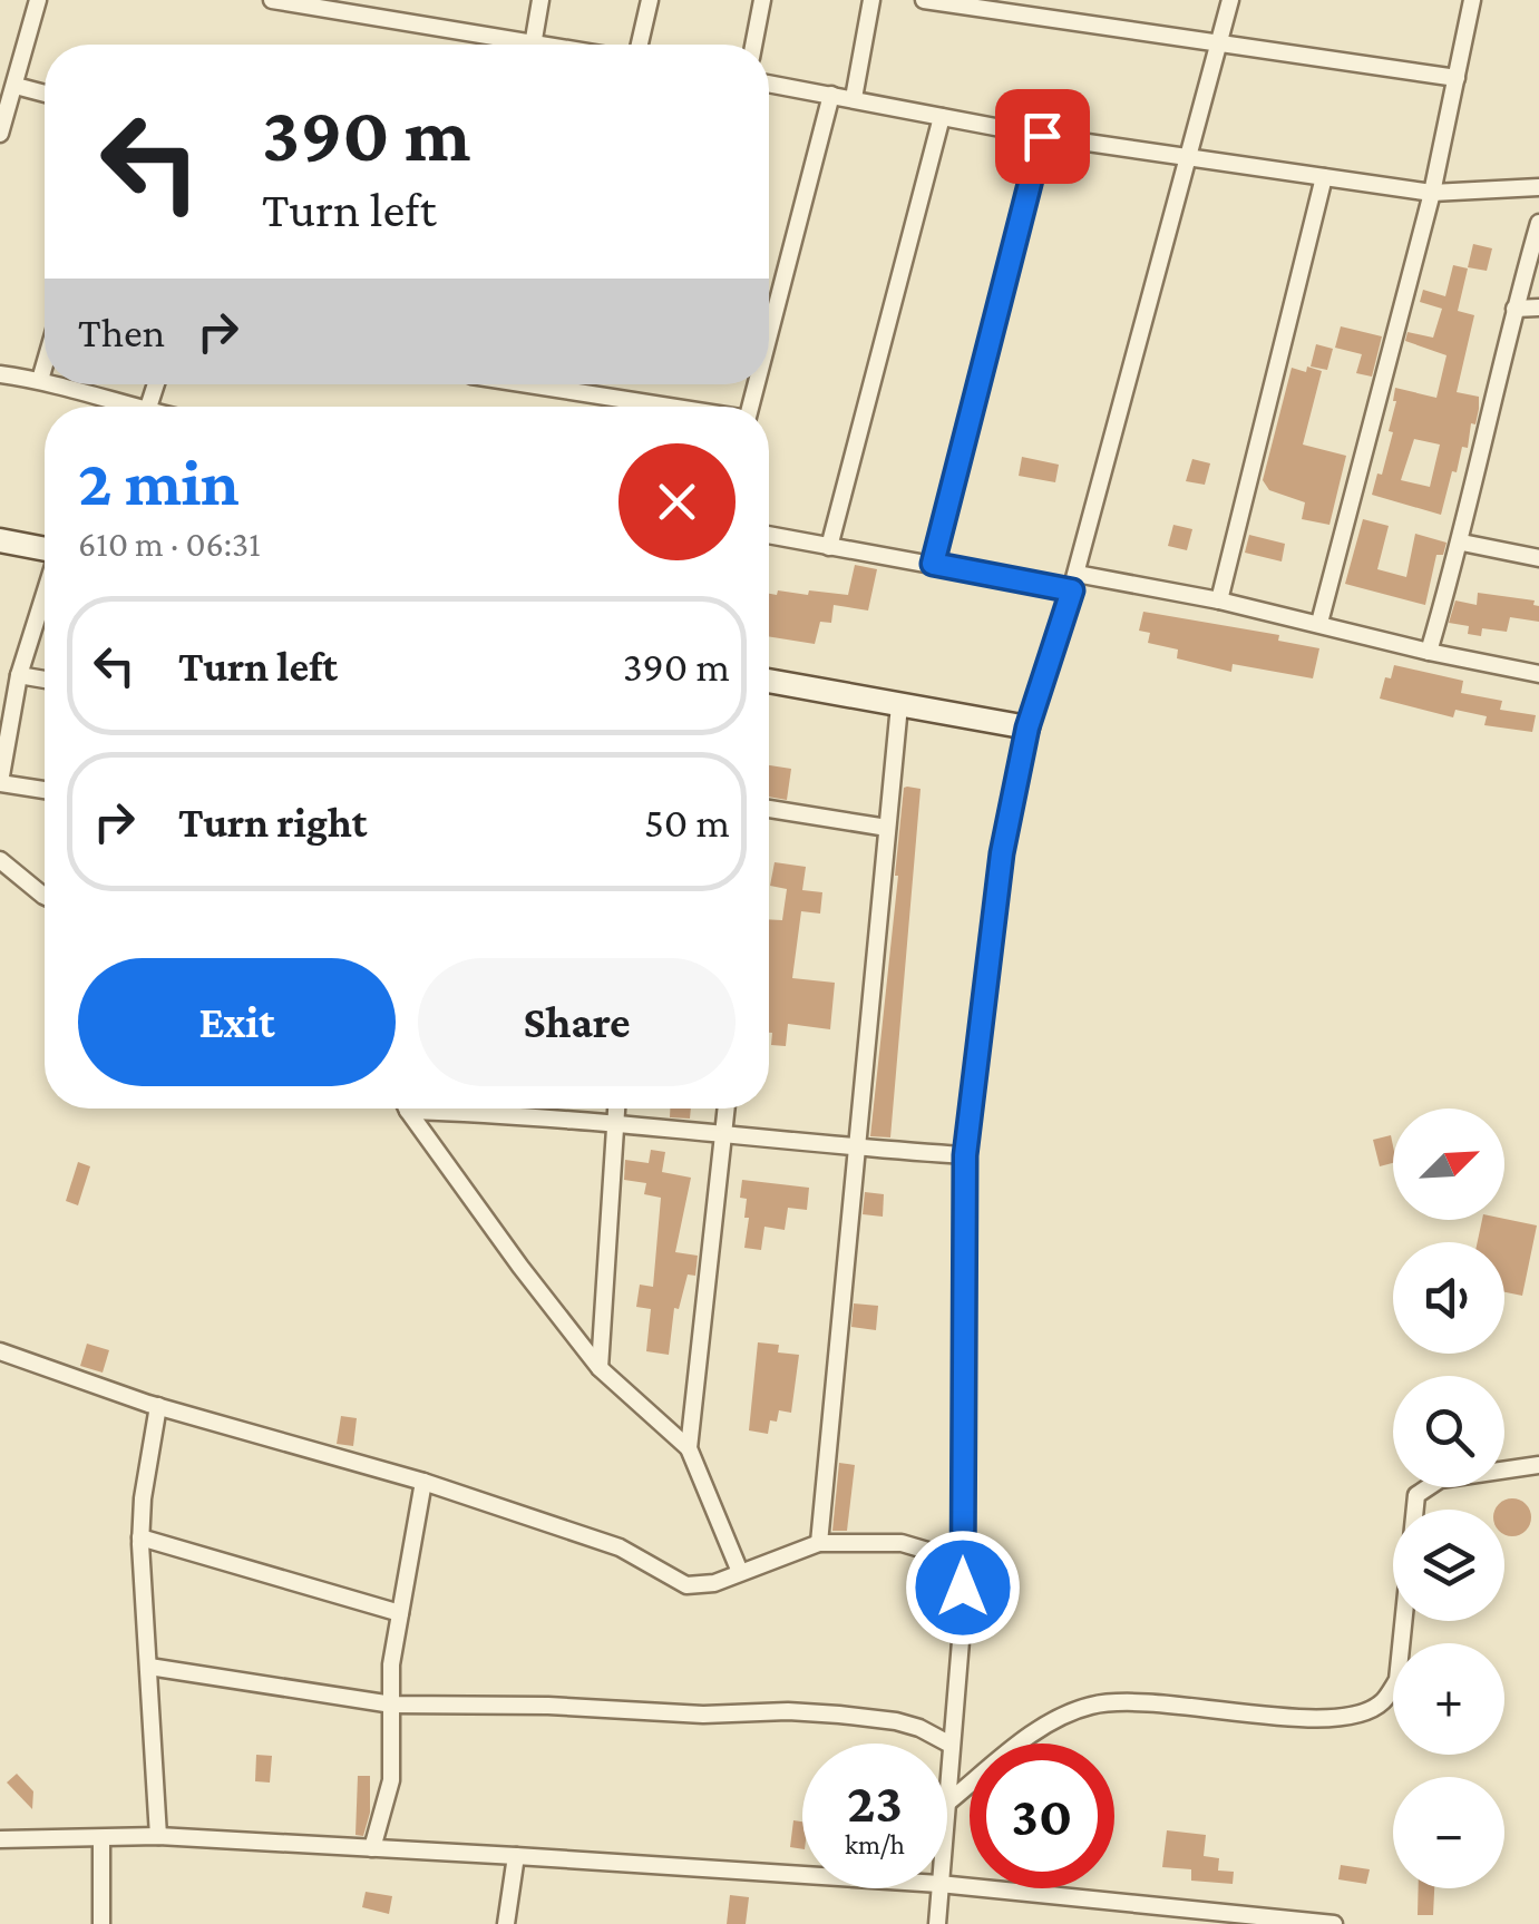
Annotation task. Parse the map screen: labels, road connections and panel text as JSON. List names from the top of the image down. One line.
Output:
{"north":"top right","page":{"turn":["390 m","Turn left"],"then":"Then","heading":["2 min","610 m · 06:31"],"list":[{"name":"Turn left","value":"390 m"},{"name":"Turn right","value":"50 m"}],"buttons":["Exit","Share"],"map_buttons":["+","−"],"speed":"23 km/h","limit":"30"}}
